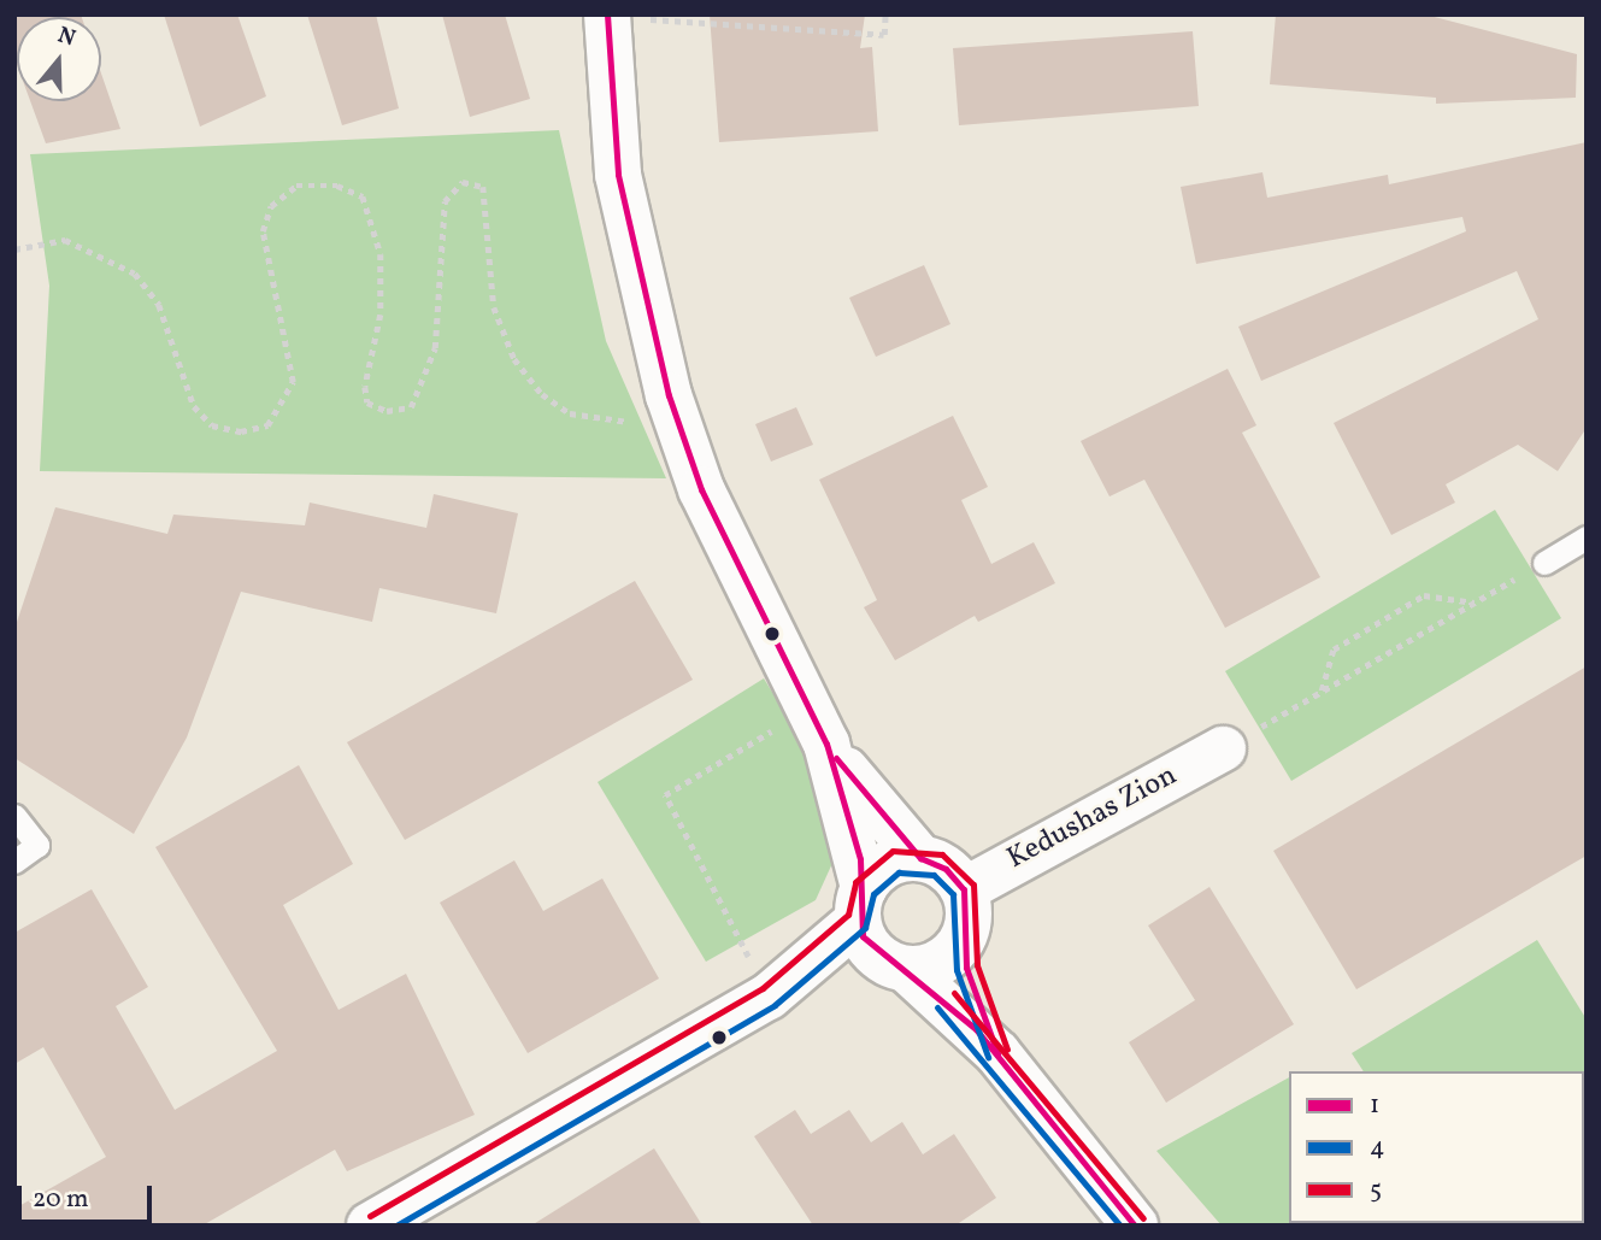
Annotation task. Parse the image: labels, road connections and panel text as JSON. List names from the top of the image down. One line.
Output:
{"streets":{"street":["Kedushas Zion"]},"lines":["transit line 1","transit line 5","transit line 4"],"legend":["1","4","5"],"scale_bar":"20 m","north":"top"}
